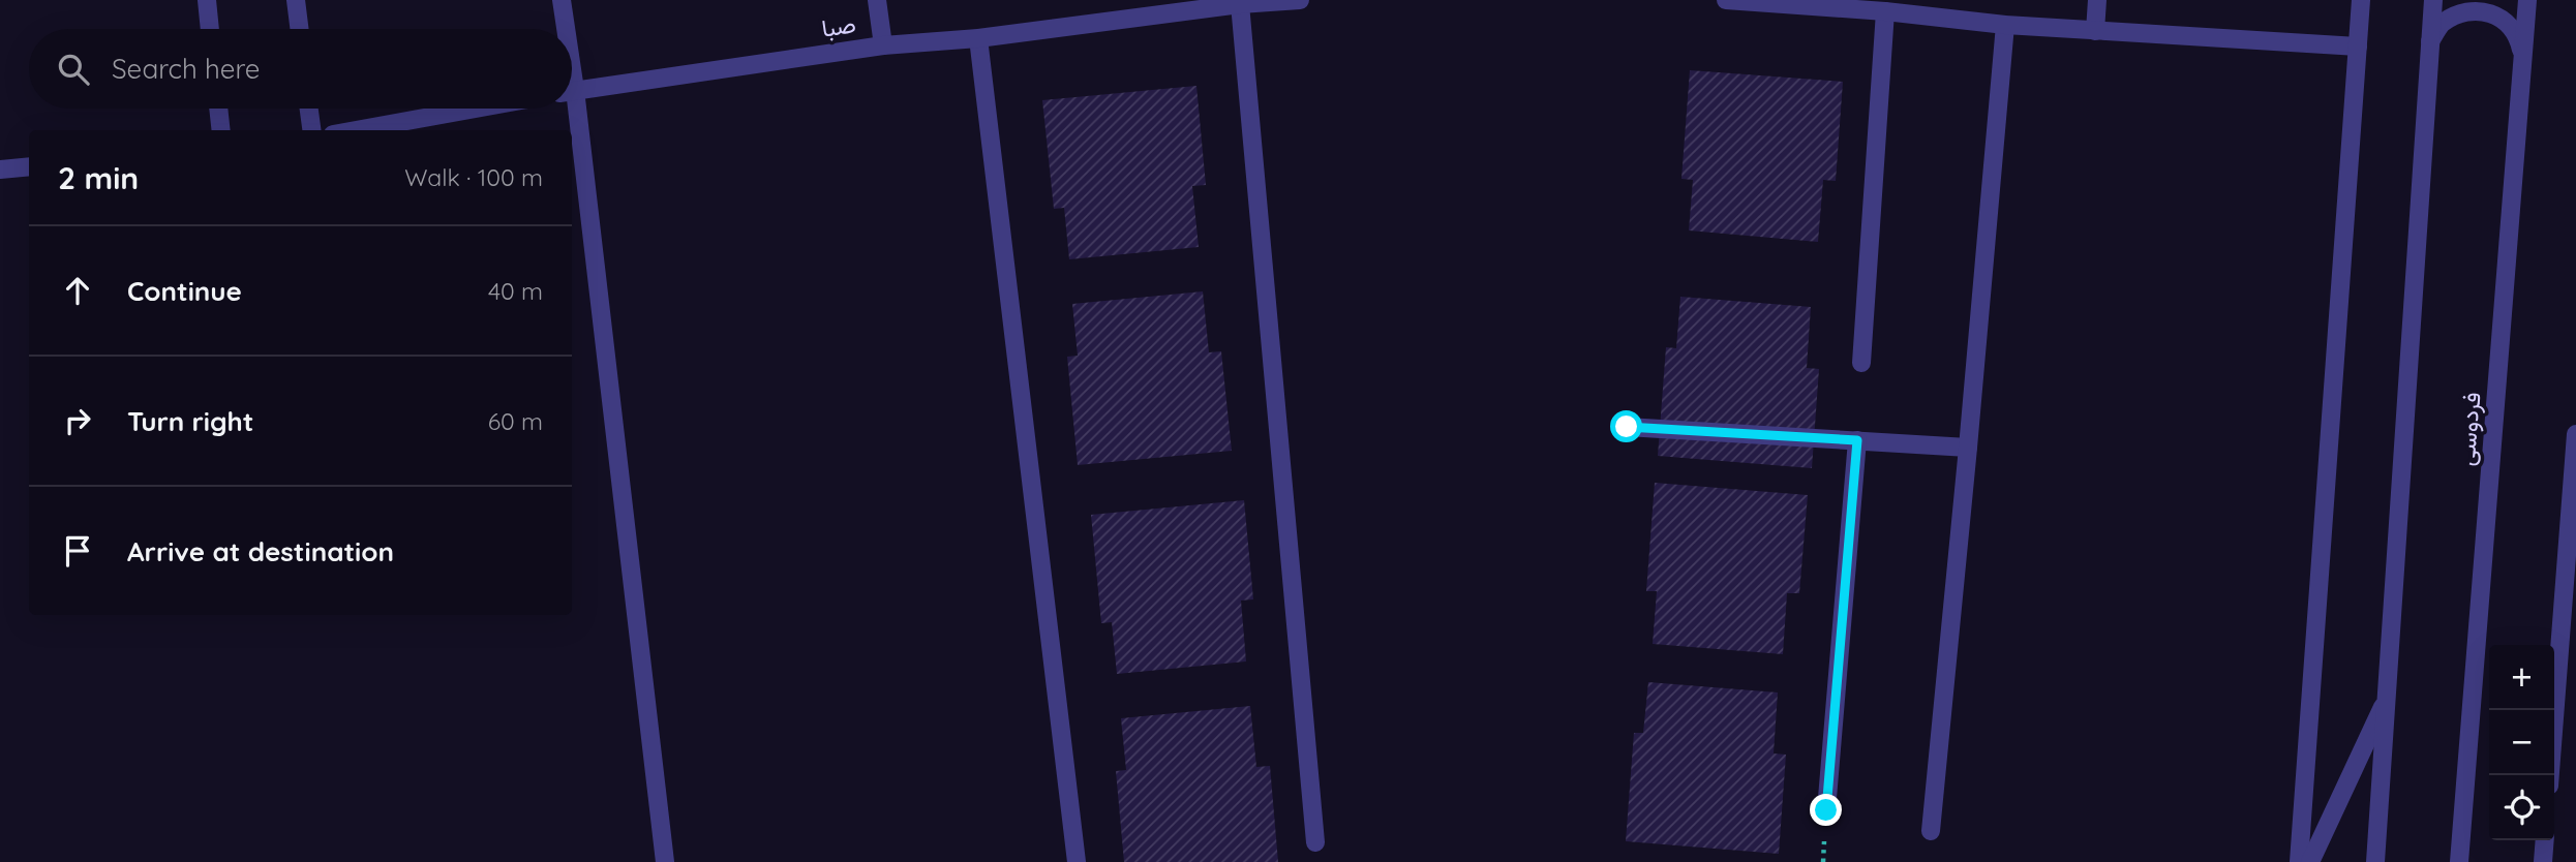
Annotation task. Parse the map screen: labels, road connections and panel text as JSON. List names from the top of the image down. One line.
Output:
{"streets":{"street":["صبا","فردوسی"]},"page":{"search":"Search here","heading":["2 min","Walk · 100 m"],"list":[["Continue","40 m"],["Turn right","60 m"],"Arrive at destination"],"map_buttons":["+","−"]}}
